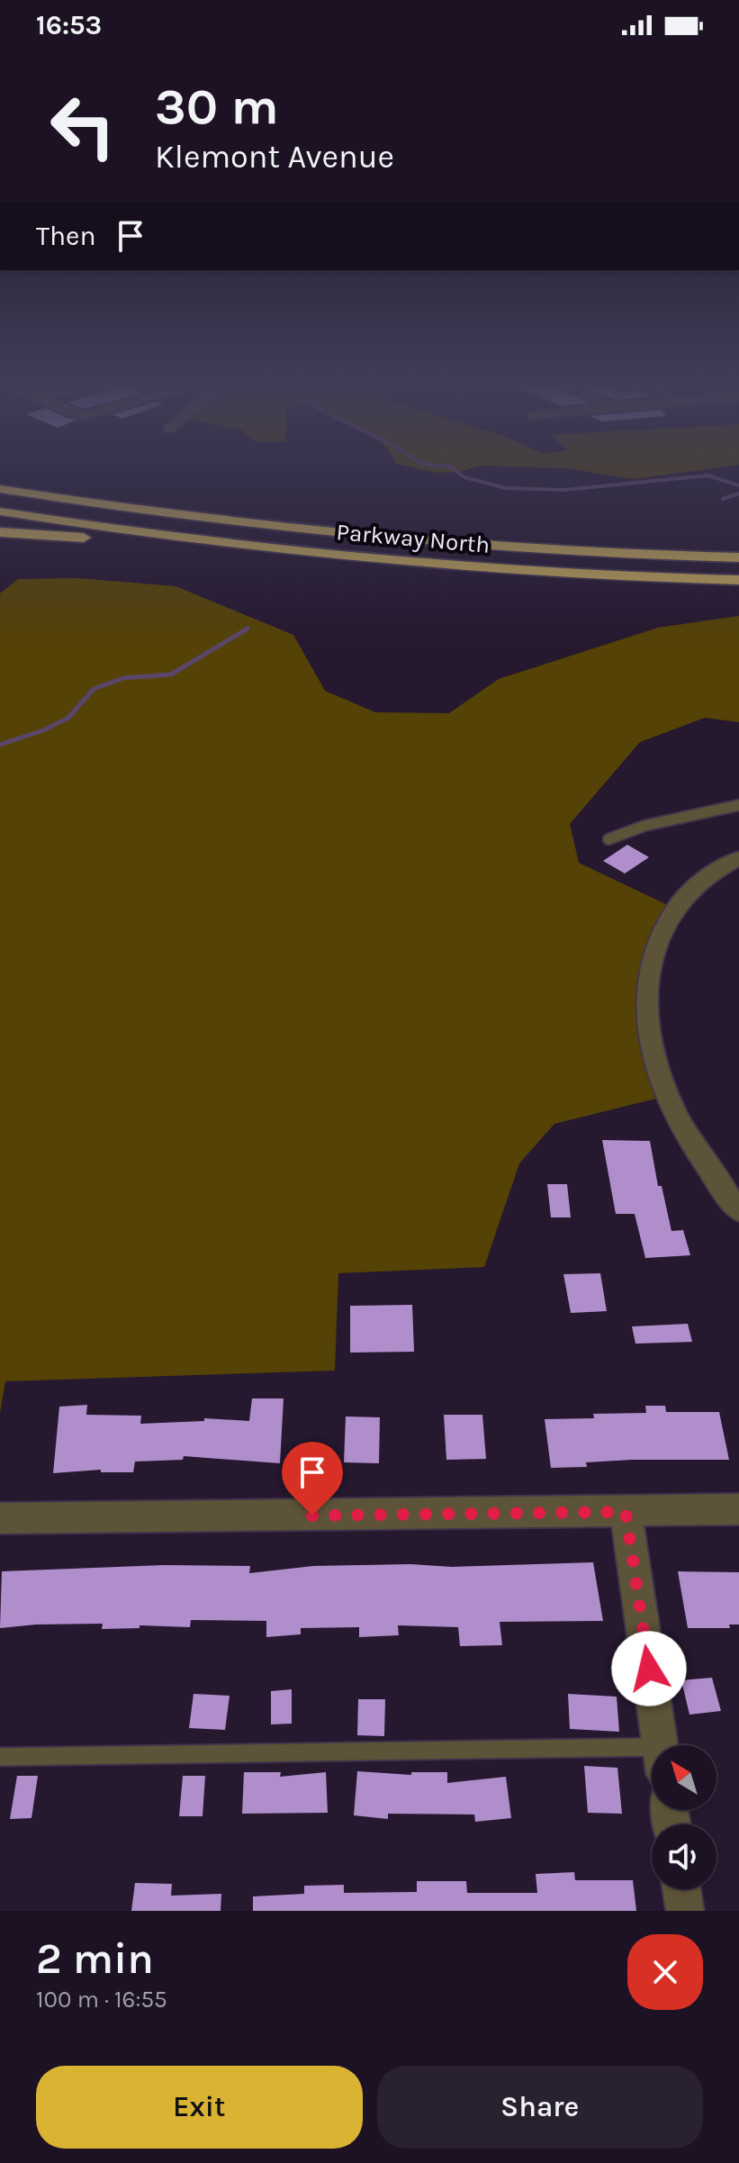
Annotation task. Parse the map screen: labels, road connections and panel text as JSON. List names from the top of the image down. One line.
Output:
{"streets":{"highway":["Parkway North"]},"north":"top left","page":{"status":"16:53","turn":["30 m","Klemont Avenue"],"then":"Then","heading":["2 min","100 m · 16:55"],"buttons":["Exit","Share"]}}
